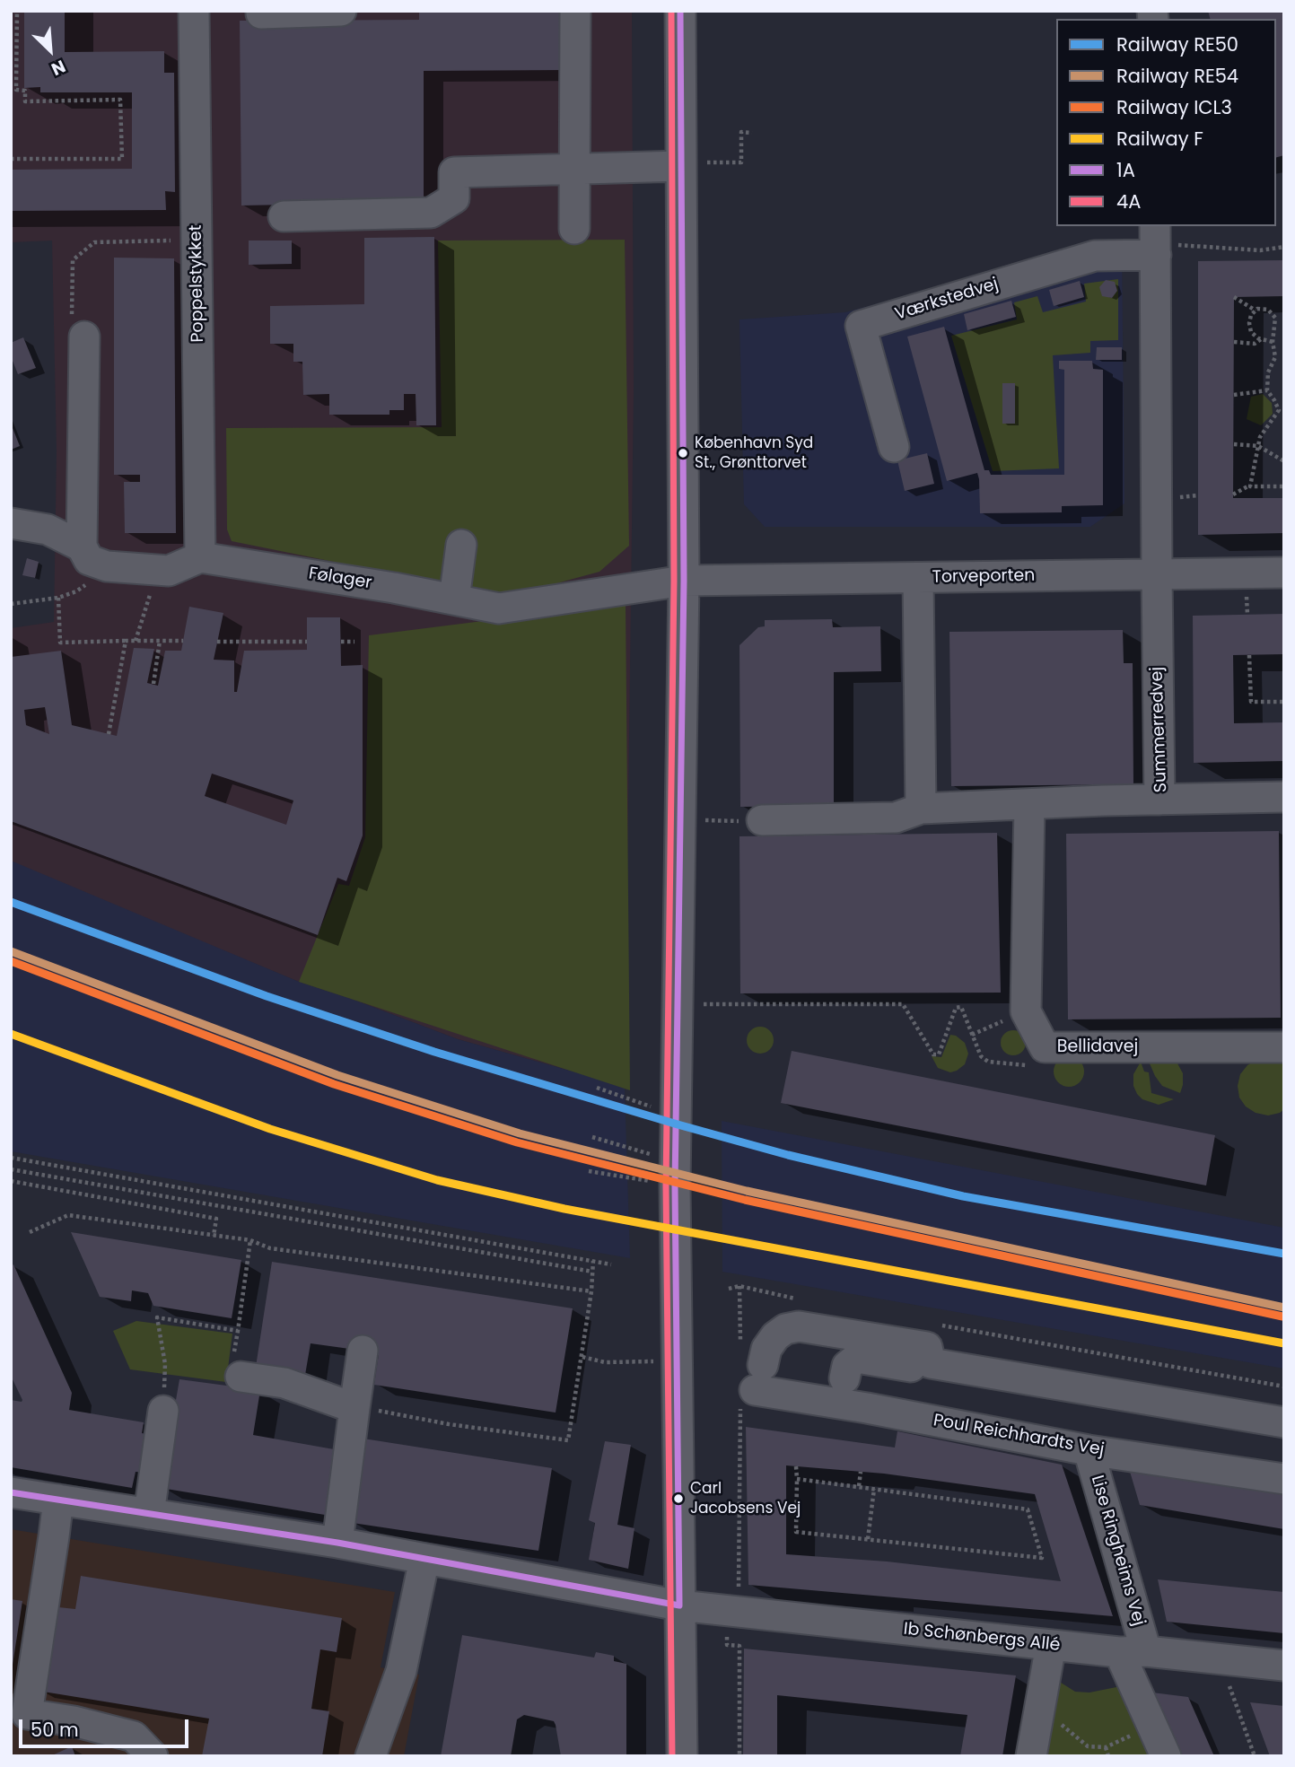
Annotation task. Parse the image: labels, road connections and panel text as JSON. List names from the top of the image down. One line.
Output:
{"streets":{"street":["Poppelstykket","Værkstedvej","Torveporten","Følager","Summerredvej","Bellidavej","Poul Reichhardts Vej","Lise Ringheims Vej","Ib Schønbergs Allé"]},"crossings":[["Poppelstykket","Følager"],["Torveporten","Følager"],["Torveporten","Summerredvej"],["Poul Reichhardts Vej","Lise Ringheims Vej"],["Lise Ringheims Vej","Ib Schønbergs Allé"]],"places":["København Syd St., Grønttorvet","Carl Jacobsens Vej"],"lines":["transit line 1A","transit line 4A","rail line RE50","rail line RE54","rail line ICL3","rail line F"],"legend":["Railway RE50","Railway RE54","Railway ICL3","Railway F","1A","4A"],"scale_bar":"50 m","north":"bottom right"}
